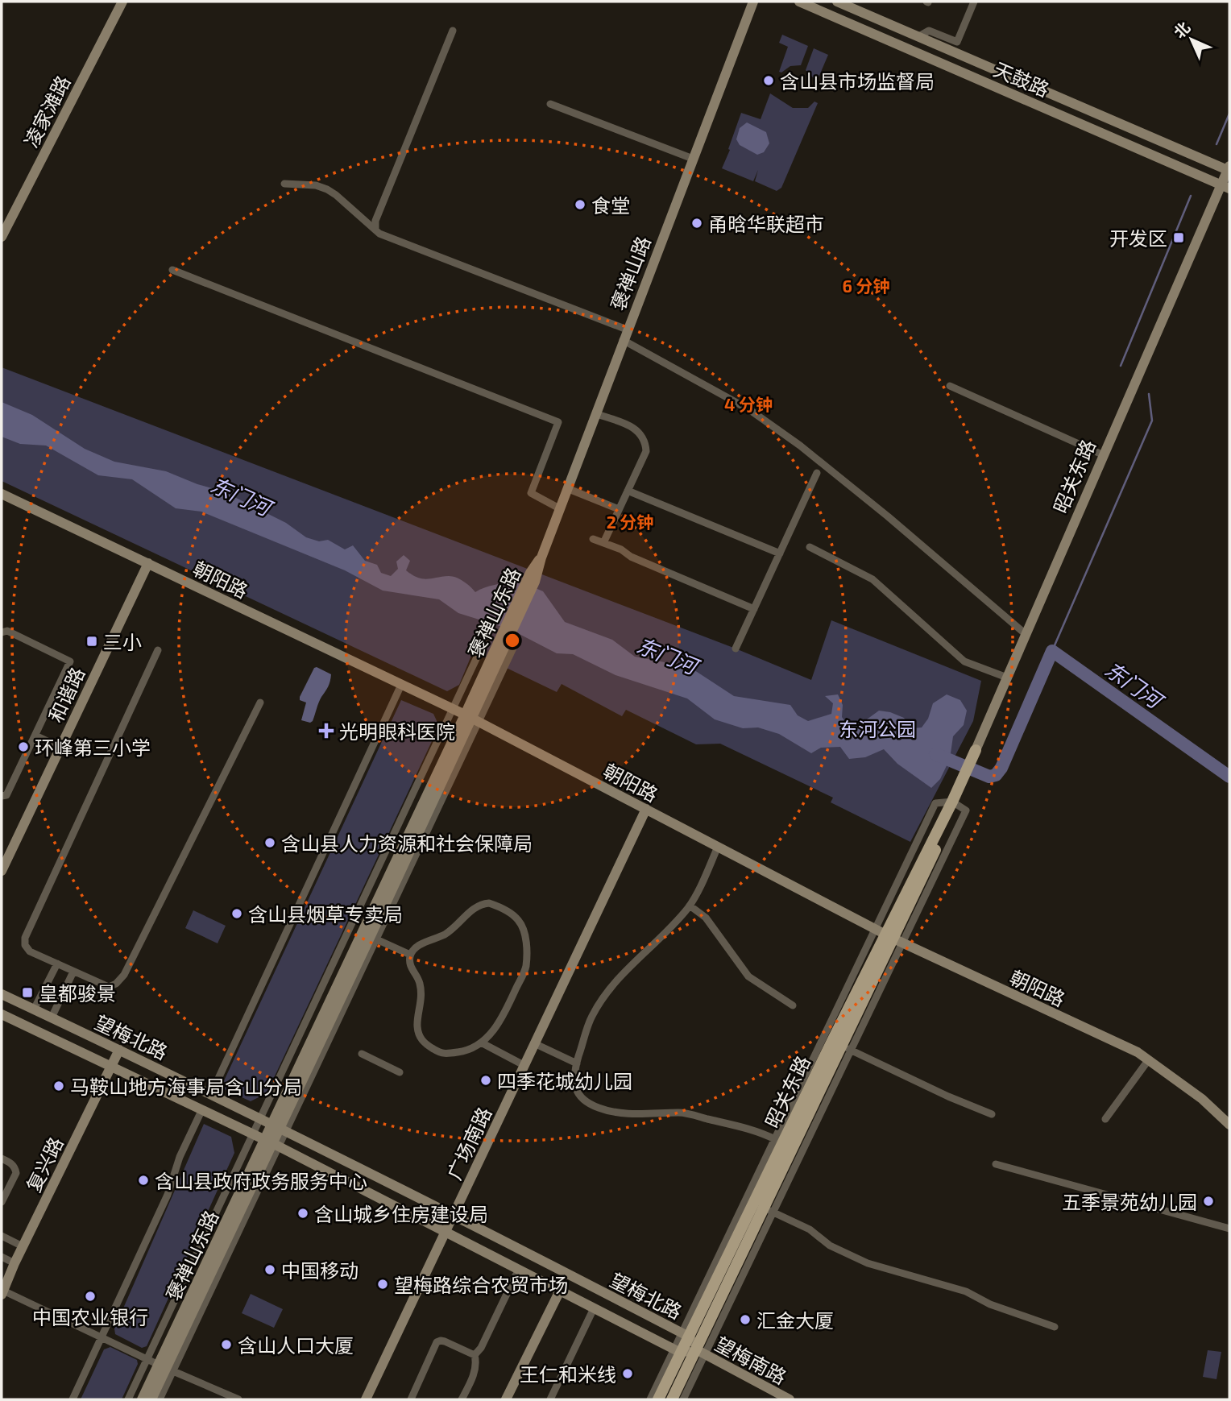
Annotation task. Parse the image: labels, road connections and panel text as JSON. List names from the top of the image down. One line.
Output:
{"streets":{"main road":["天鼓路","凌家滩路","褒禅山路","昭关东路","朝阳路","褒禅山东路","和谐路","望梅北路","广场南路","复兴路","望梅南路"]},"crossings":[["天鼓路","昭关东路"],["褒禅山路","褒禅山东路"],["昭关东路","朝阳路"],["昭关东路","望梅北路"],["昭关东路","望梅南路"],["朝阳路","褒禅山东路"],["朝阳路","和谐路"],["朝阳路","广场南路"],["褒禅山东路","望梅北路"],["望梅北路","广场南路"],["望梅北路","复兴路"],["望梅北路","望梅南路"]],"water":["东门河"],"parks":["东河公园"],"places":{"other":["含山县市场监督局","食堂","甬晗华联超市","环峰第三小学","含山县人力资源和社会保障局","含山县烟草专卖局","四季花城幼儿园","马鞍山地方海事局含山分局","含山县政府政务服务中心","五季景苑幼儿园","含山城乡住房建设局","中国移动","望梅路综合农贸市场","中国农业银行","汇金大厦","含山人口大厦","王仁和米线"],"transit":["开发区","三小","皇都骏景"],"health":["光明眼科医院"]},"north":"top left","rings":["6 分钟","4 分钟","2 分钟"]}
